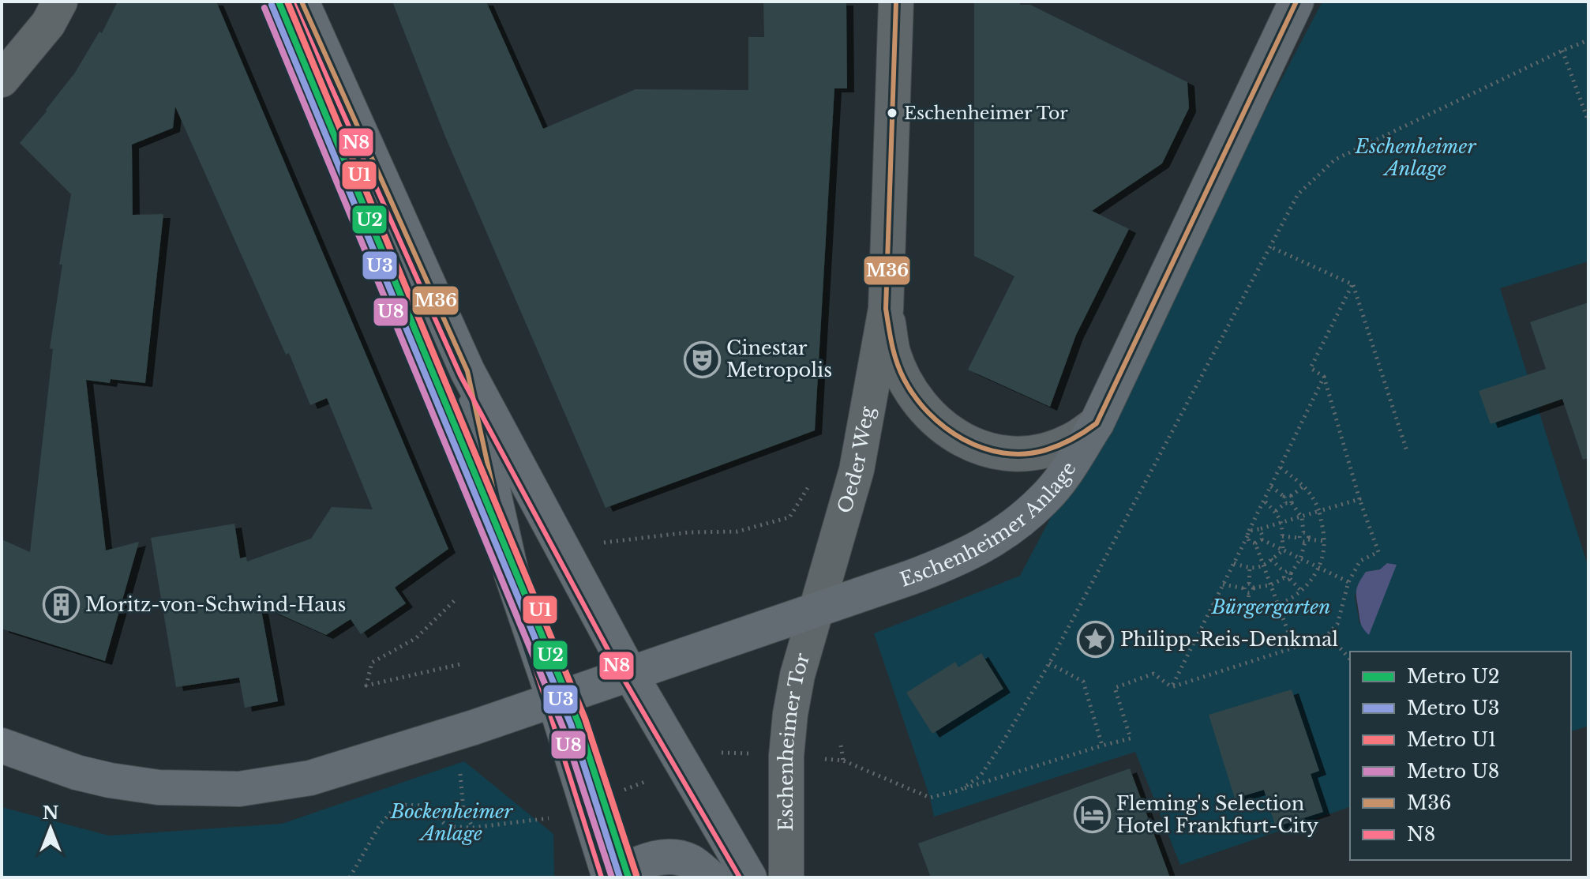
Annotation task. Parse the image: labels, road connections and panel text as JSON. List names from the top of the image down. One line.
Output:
{"streets":{"main road":["Eschenheimer Anlage"],"street":["Oeder Weg","Eschenheimer Tor"]},"crossings":[["Oeder Weg","Eschenheimer Anlage"],["Oeder Weg","Eschenheimer Tor"],["Eschenheimer Anlage","Eschenheimer Tor"]],"parks":["Eschenheimer Anlage","Bürgergarten","Bockenheimer Anlage"],"places":{"other":["Eschenheimer Tor"],"theatre":["Cinestar Metropolis"],"building":["Moritz-von-Schwind-Haus"],"place":["Philipp-Reis-Denkmal"],"hotel":["Fleming's Selection Hotel Frankfurt-City"]},"lines":["metro line U2","metro line U1","transit line M36","metro line U3","transit line N8","metro line U8"],"legend":["Metro U2","Metro U3","Metro U1","Metro U8","M36","N8"],"north":"top"}
